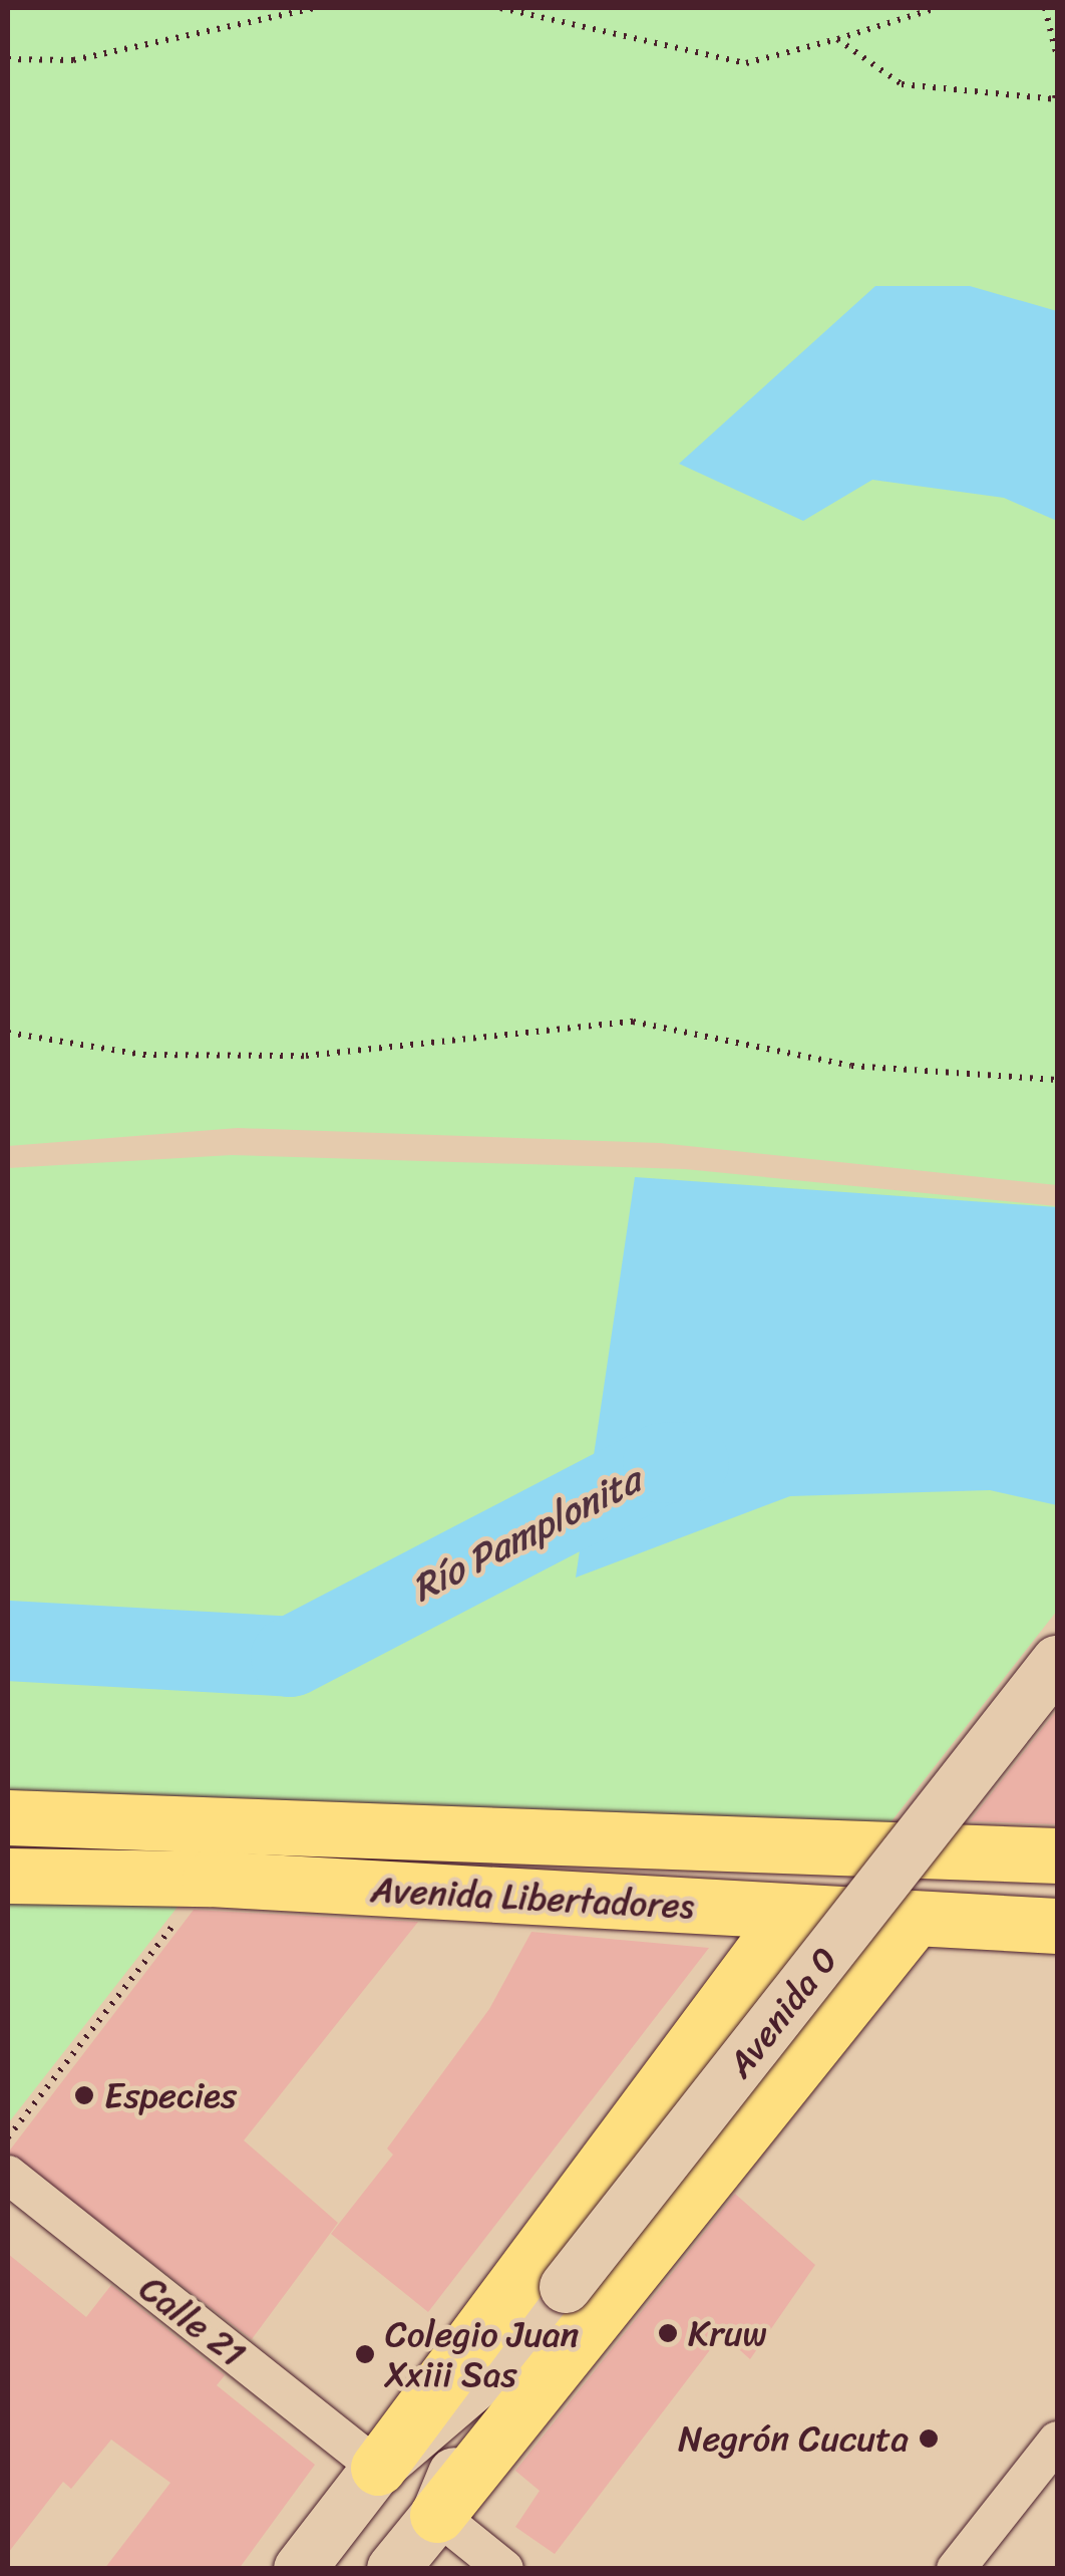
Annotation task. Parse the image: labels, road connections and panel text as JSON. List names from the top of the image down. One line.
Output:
{"streets":{"main road":["Avenida Libertadores"],"street":["Avenida 0","Calle 21"]},"crossings":[["Avenida 0","Calle 21"]],"water":["Río Pamplonita"],"places":["Especies","Kruw","Colegio Juan Xxiii Sas","Negrón Cucuta"]}
